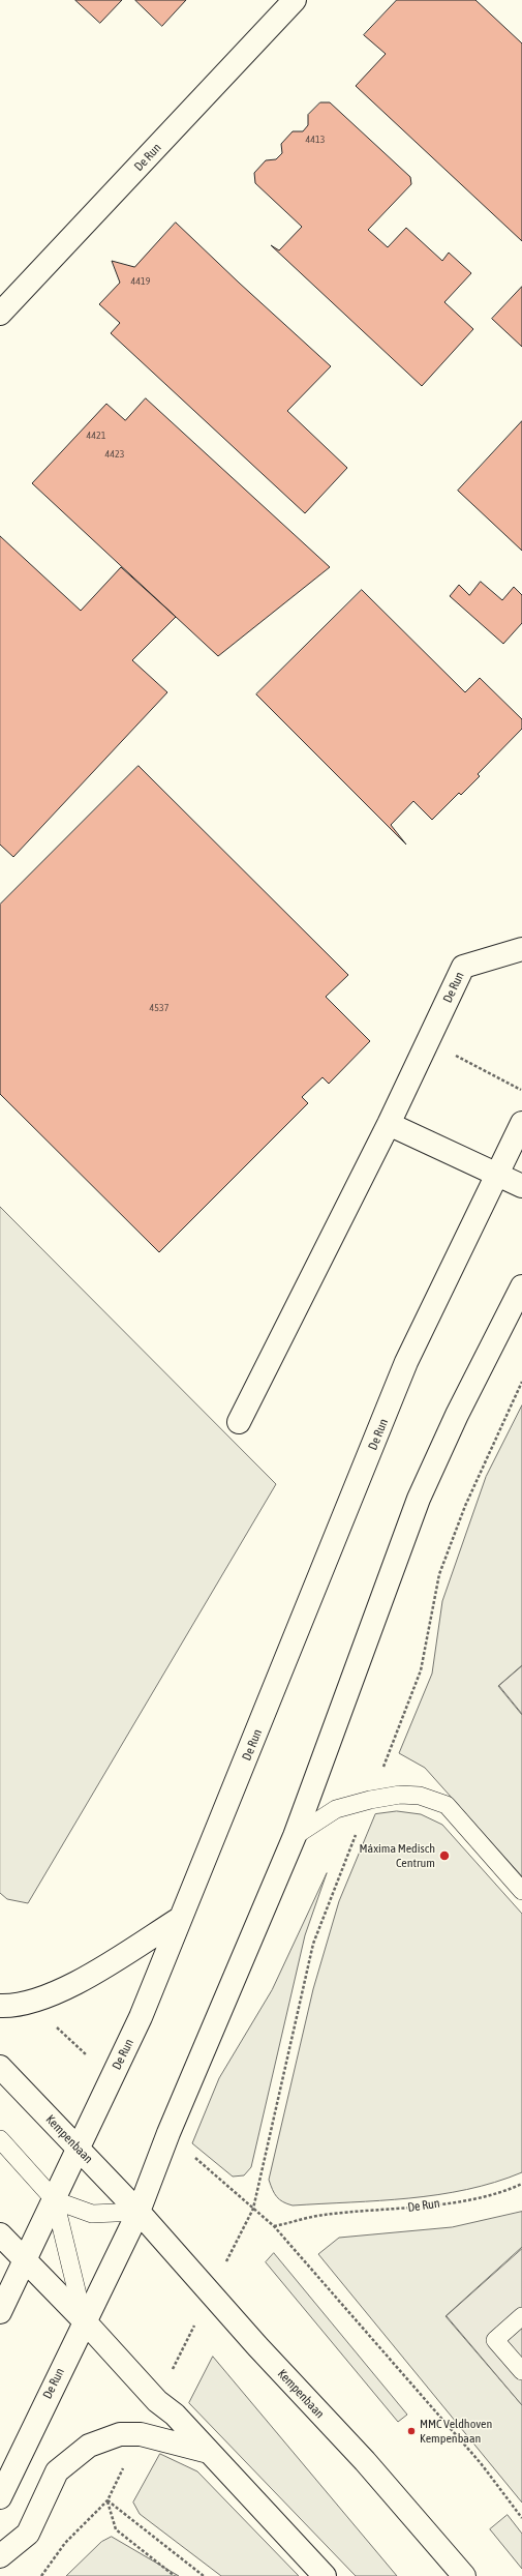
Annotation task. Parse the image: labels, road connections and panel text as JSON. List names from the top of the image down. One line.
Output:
{"streets":{"main road":["De Run","Kempenbaan"]},"crossings":[["De Run","Kempenbaan"]],"places":["Máxima Medisch Centrum","MMC Veldhoven Kempenbaan"],"house_numbers":["4413","4419","4421","4423","4537"]}
